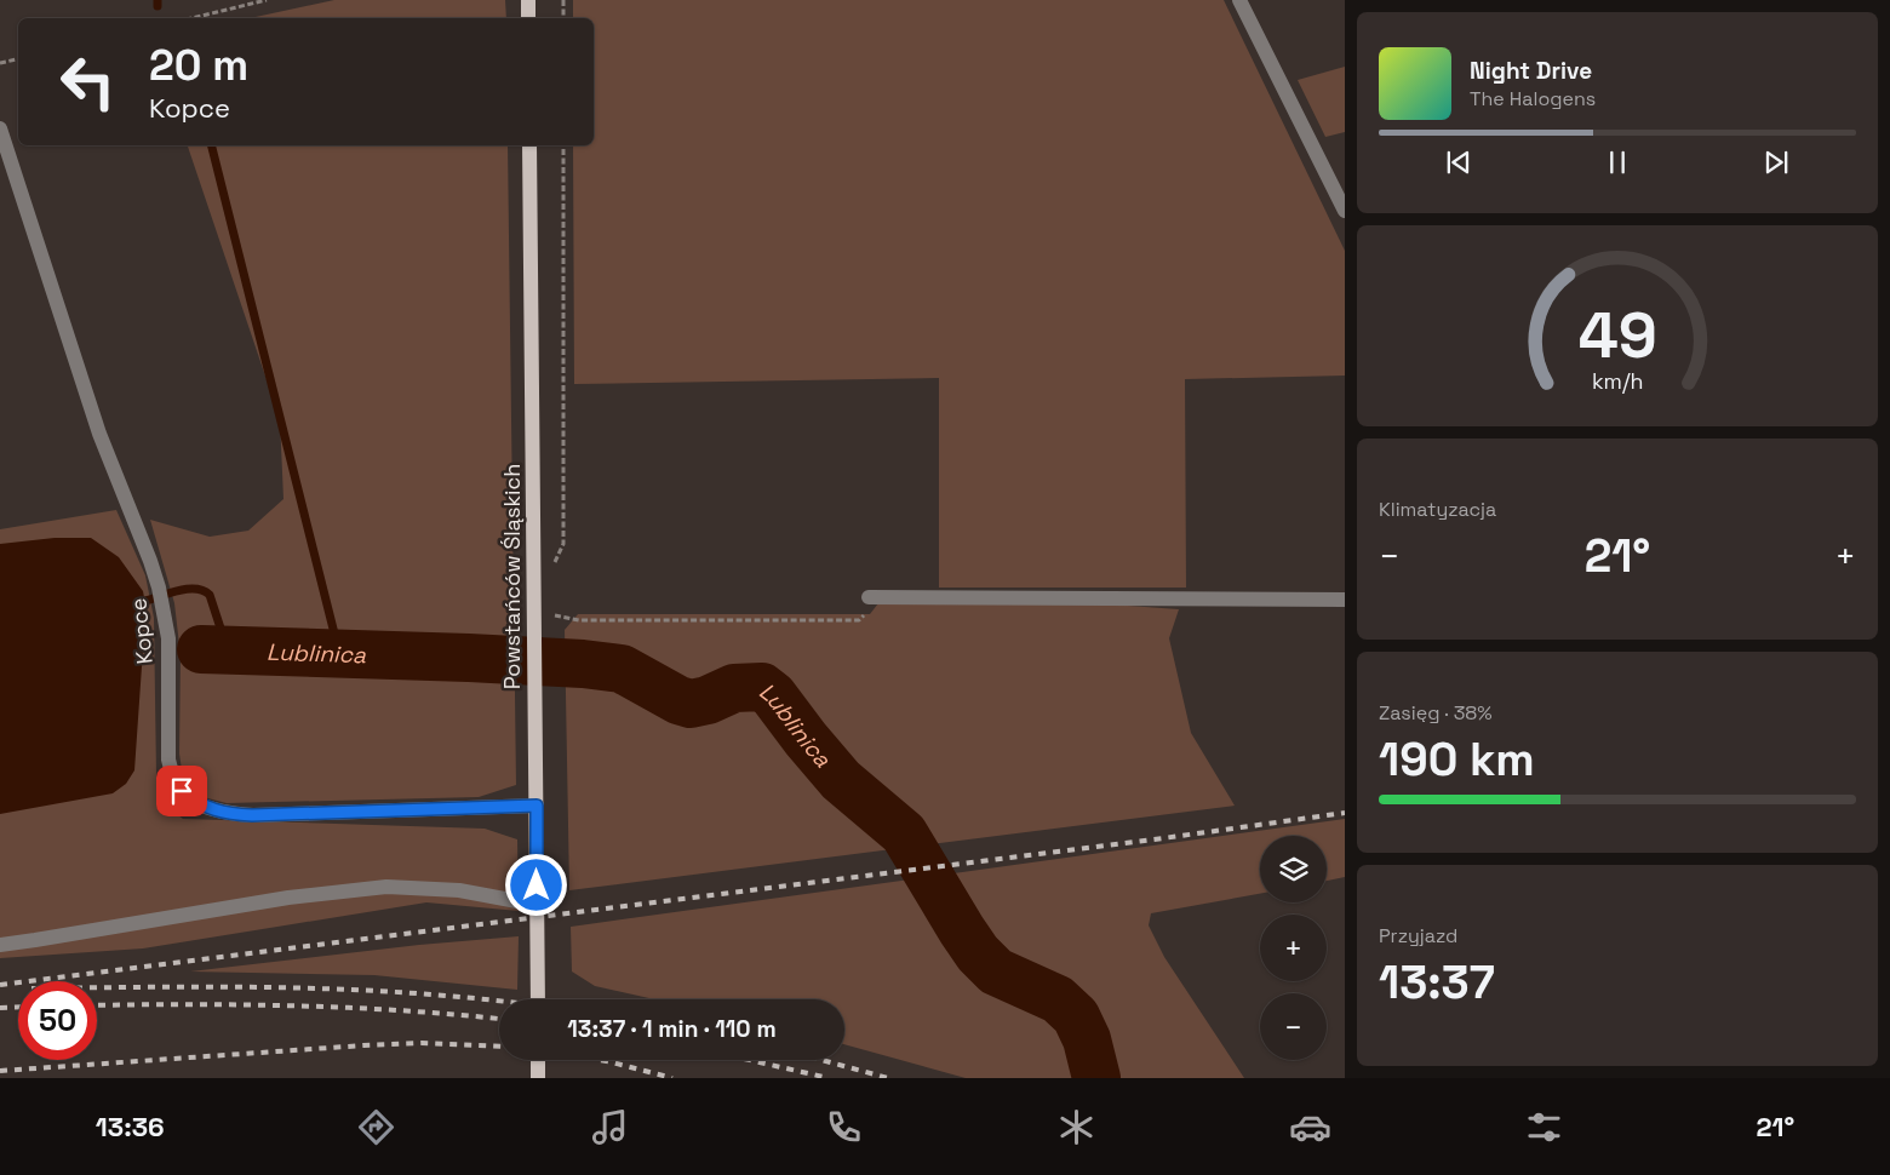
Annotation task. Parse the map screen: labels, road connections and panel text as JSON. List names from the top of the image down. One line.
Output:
{"streets":{"main road":["Powstańców Śląskich"],"street":["Kopce"]},"crossings":[["Powstańców Śląskich","Kopce"]],"water":["Lublinica"],"page":{"turn":["20 m","Kopce"],"song":["Night Drive","The Halogens"],"tile":["Klimatyzacja",["Zasięg · 38%","190 km"],["Przyjazd","13:37"]],"heat":["−","21°","+"],"map_buttons":["+","−"],"limit":"50","trip":"13:37 · 1 min · 110 m","tabs":["13:36","21°"],"gauge":["49","km/h"]}}
